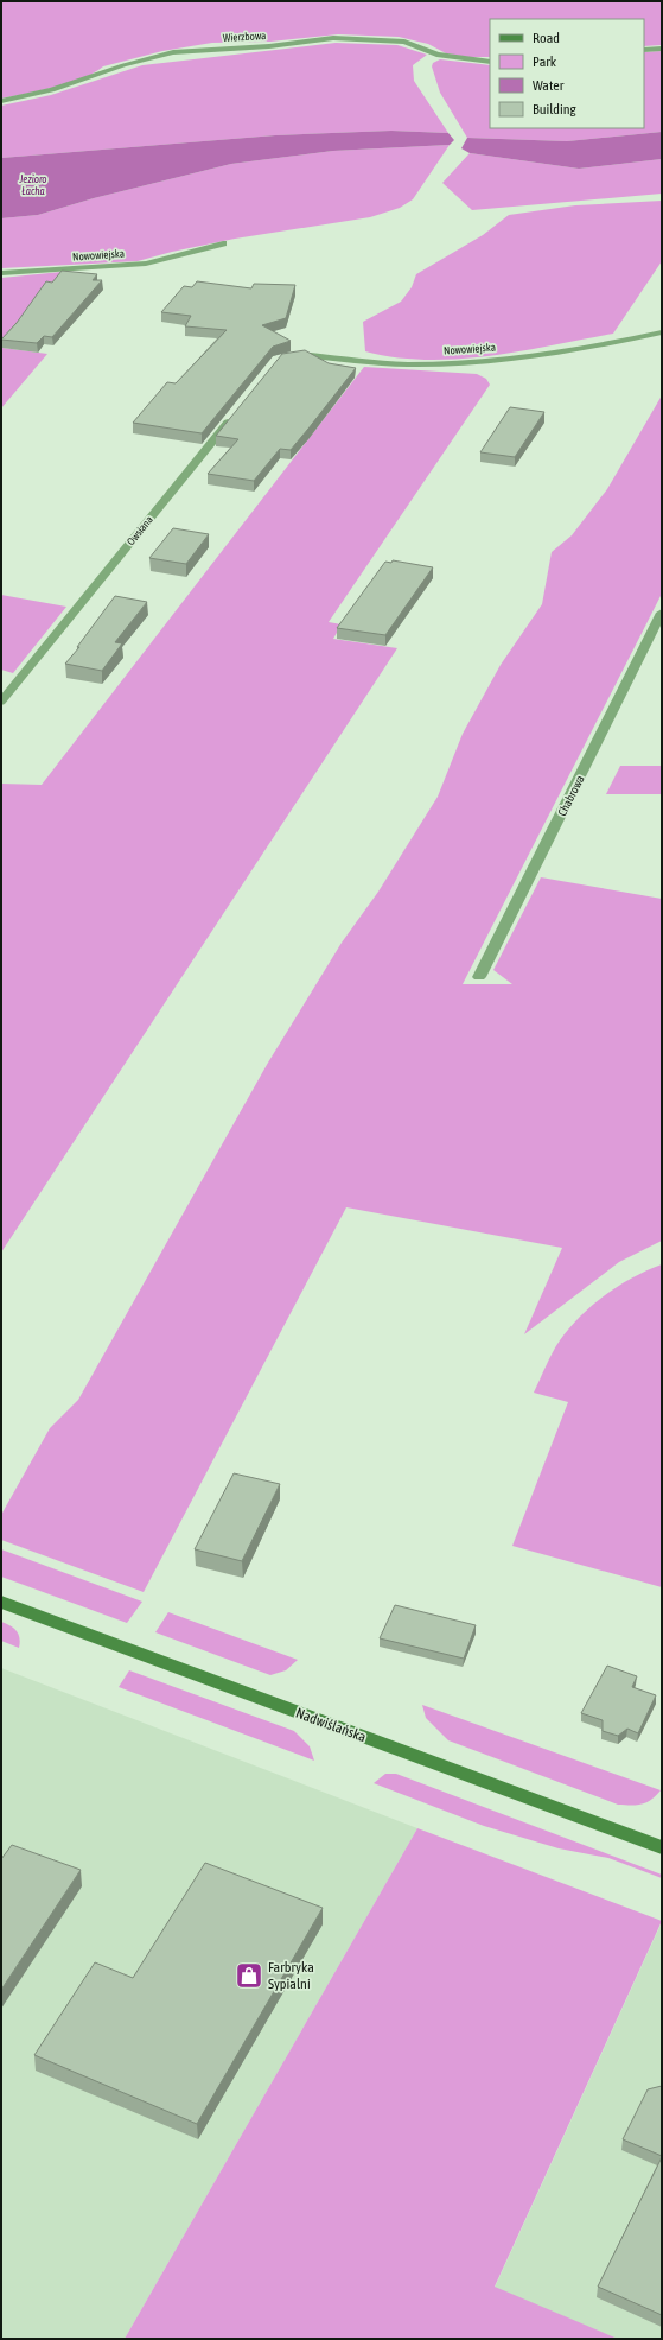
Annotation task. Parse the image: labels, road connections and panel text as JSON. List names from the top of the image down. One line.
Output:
{"streets":{"main road":["Nadwiślańska"],"street":["Wierzbowa","Nowowiejska","Owsiana","Chabrowa"]},"water":["Jezioro Łacha"],"places":{"shop":["Farbryka Sypialni"]},"legend":["Road","Park","Water","Building"]}
